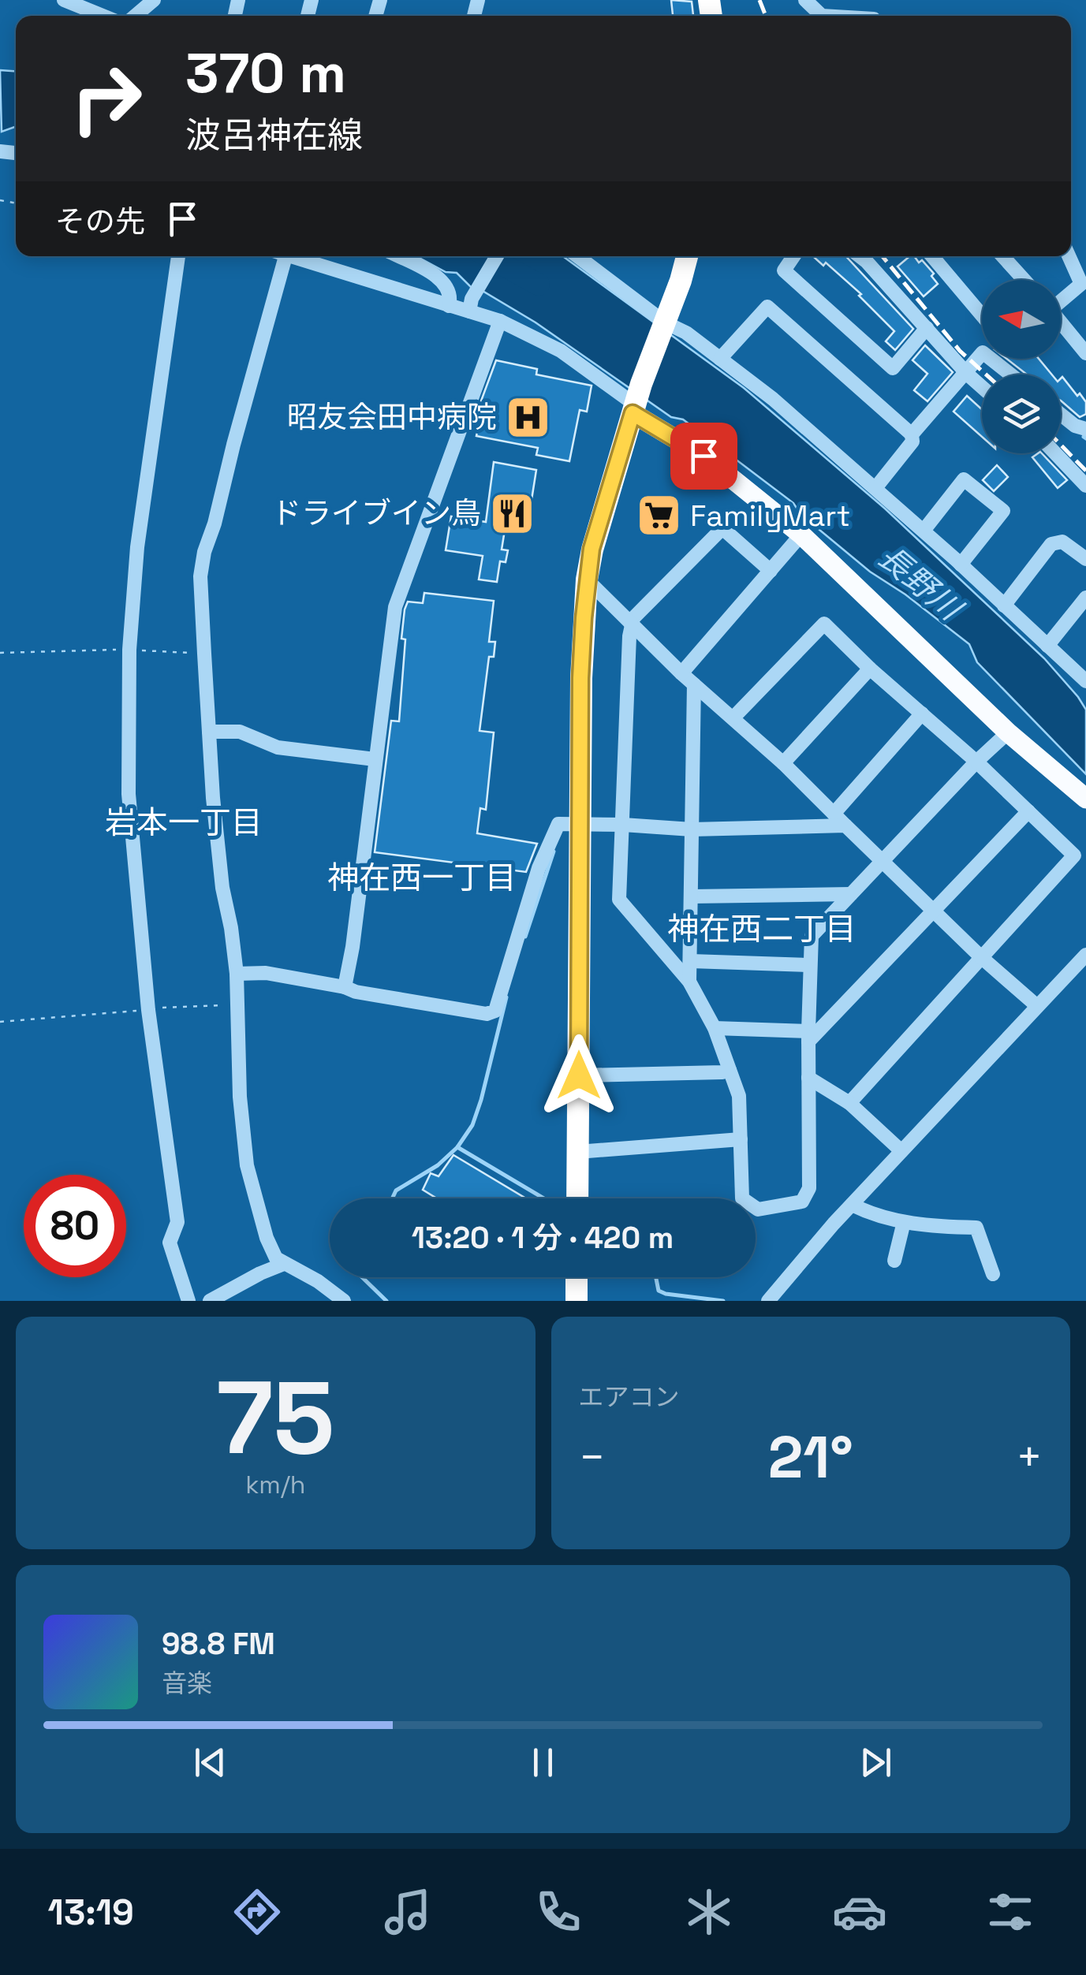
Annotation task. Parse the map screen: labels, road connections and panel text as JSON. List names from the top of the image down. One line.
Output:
{"districts":["岩本一丁目","神在西一丁目","神在西二丁目"],"water":["長野川"],"places":{"hospital":["昭友会田中病院"],"restaurant":["ドライブイン鳥"],"supermarket":["FamilyMart"]},"north":"left","page":{"turn":["370 m","波呂神在線"],"then":"その先","limit":"80","trip":"13:20 · 1 分 · 420 m","tile":[["75","km/h"],"エアコン"],"heat":["−","21°","+"],"song":["98.8 FM","音楽"],"tabs":"13:19"}}
